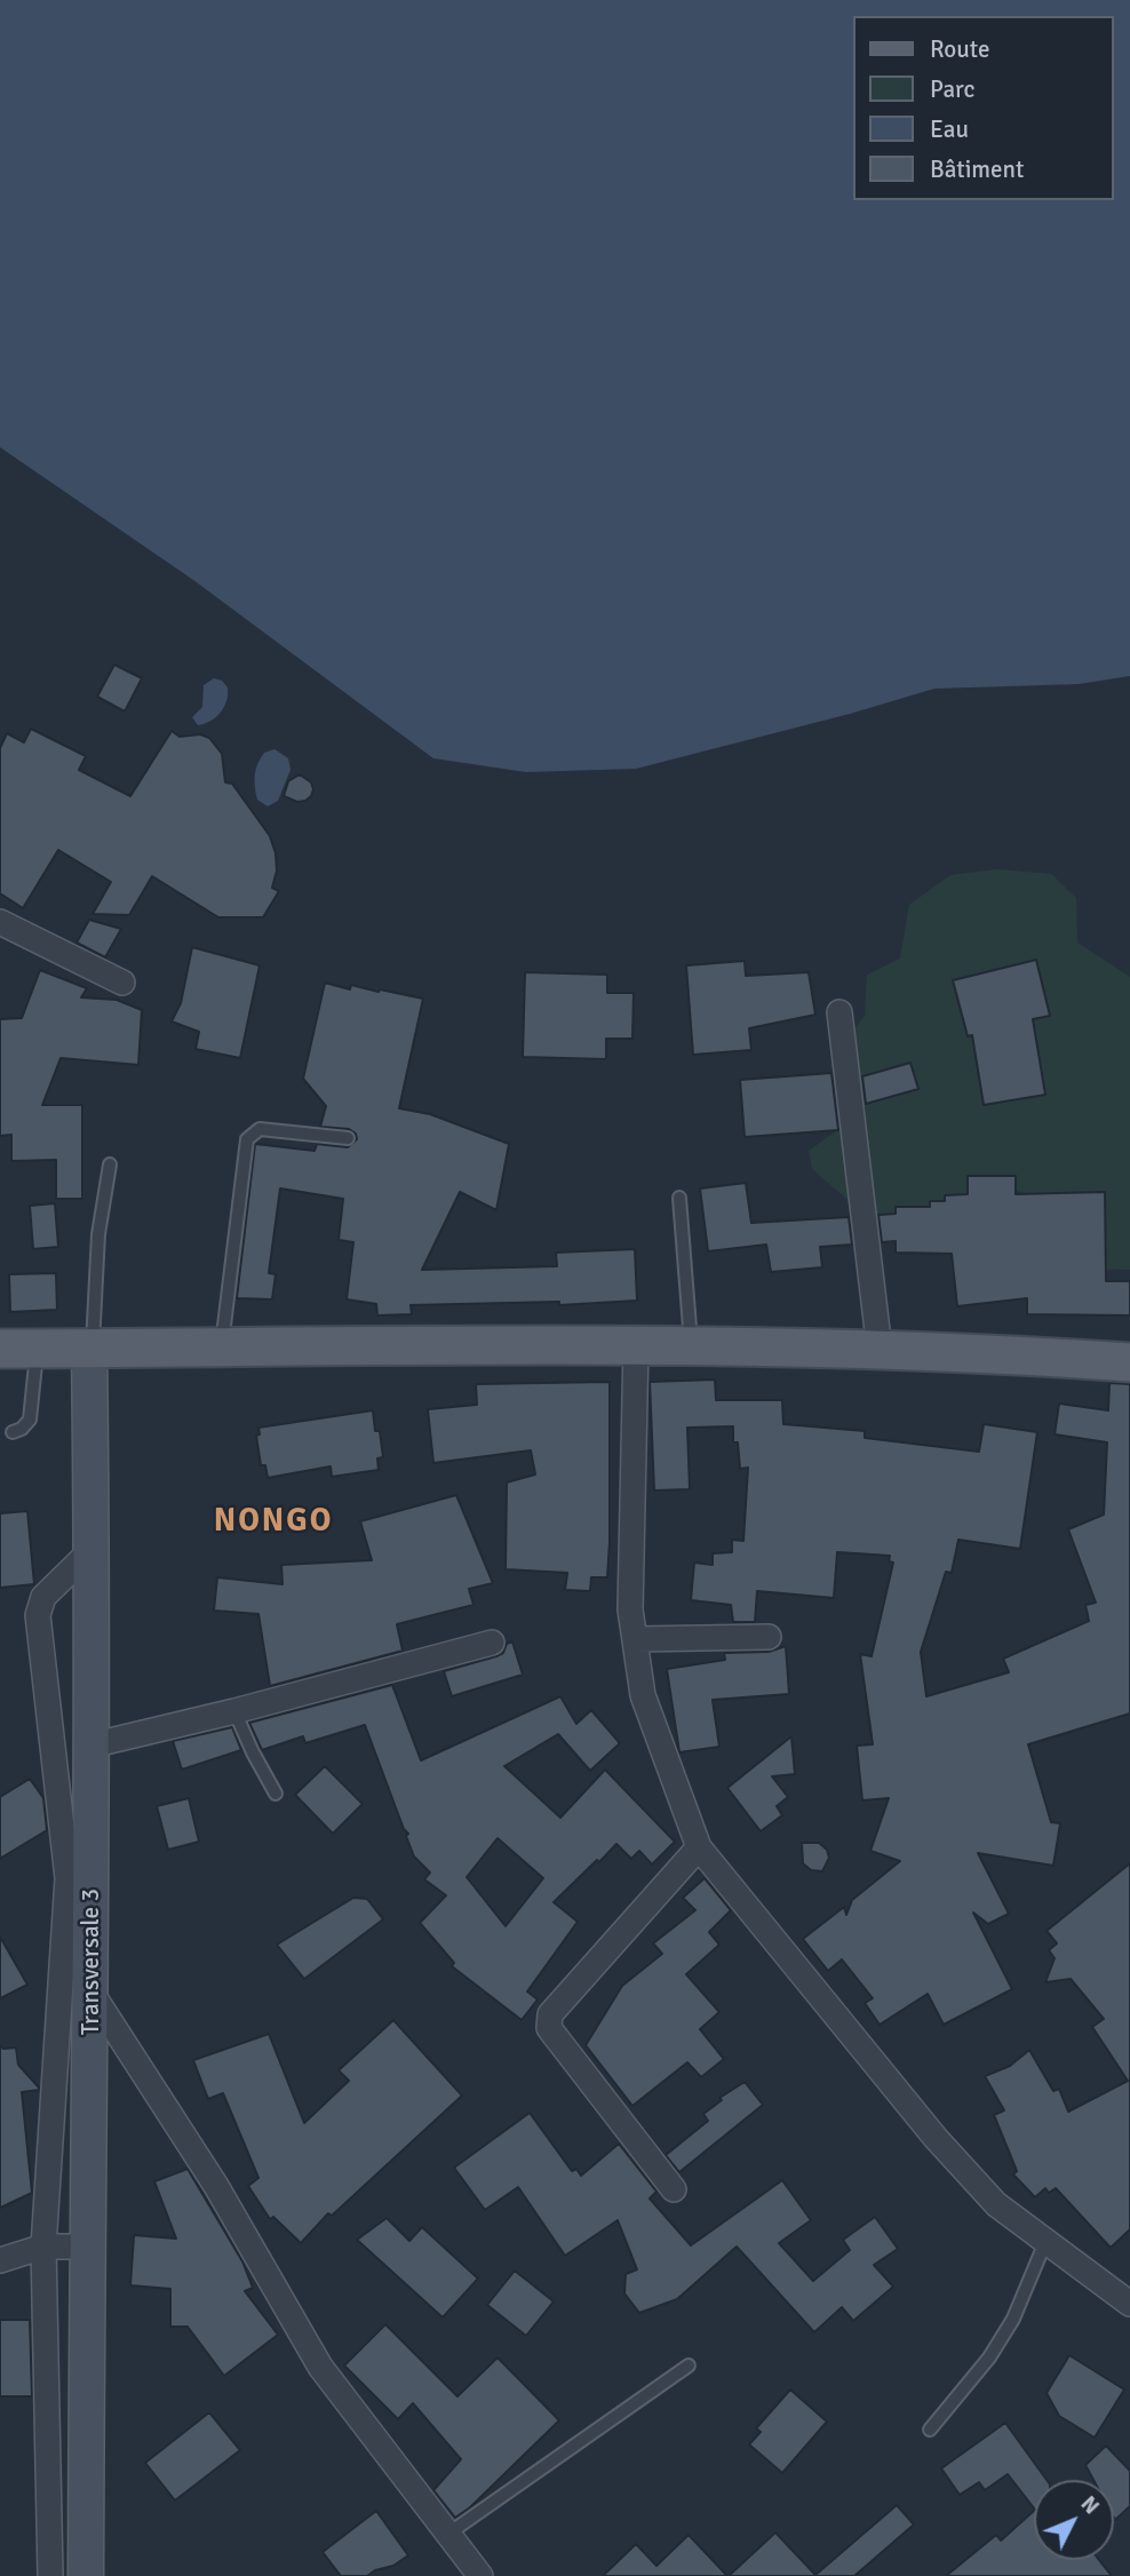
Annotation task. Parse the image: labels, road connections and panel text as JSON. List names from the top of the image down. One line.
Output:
{"streets":{"main road":["Transversale 3"]},"districts":["NONGO"],"legend":["Route","Parc","Eau","Bâtiment"],"north":"top right"}
